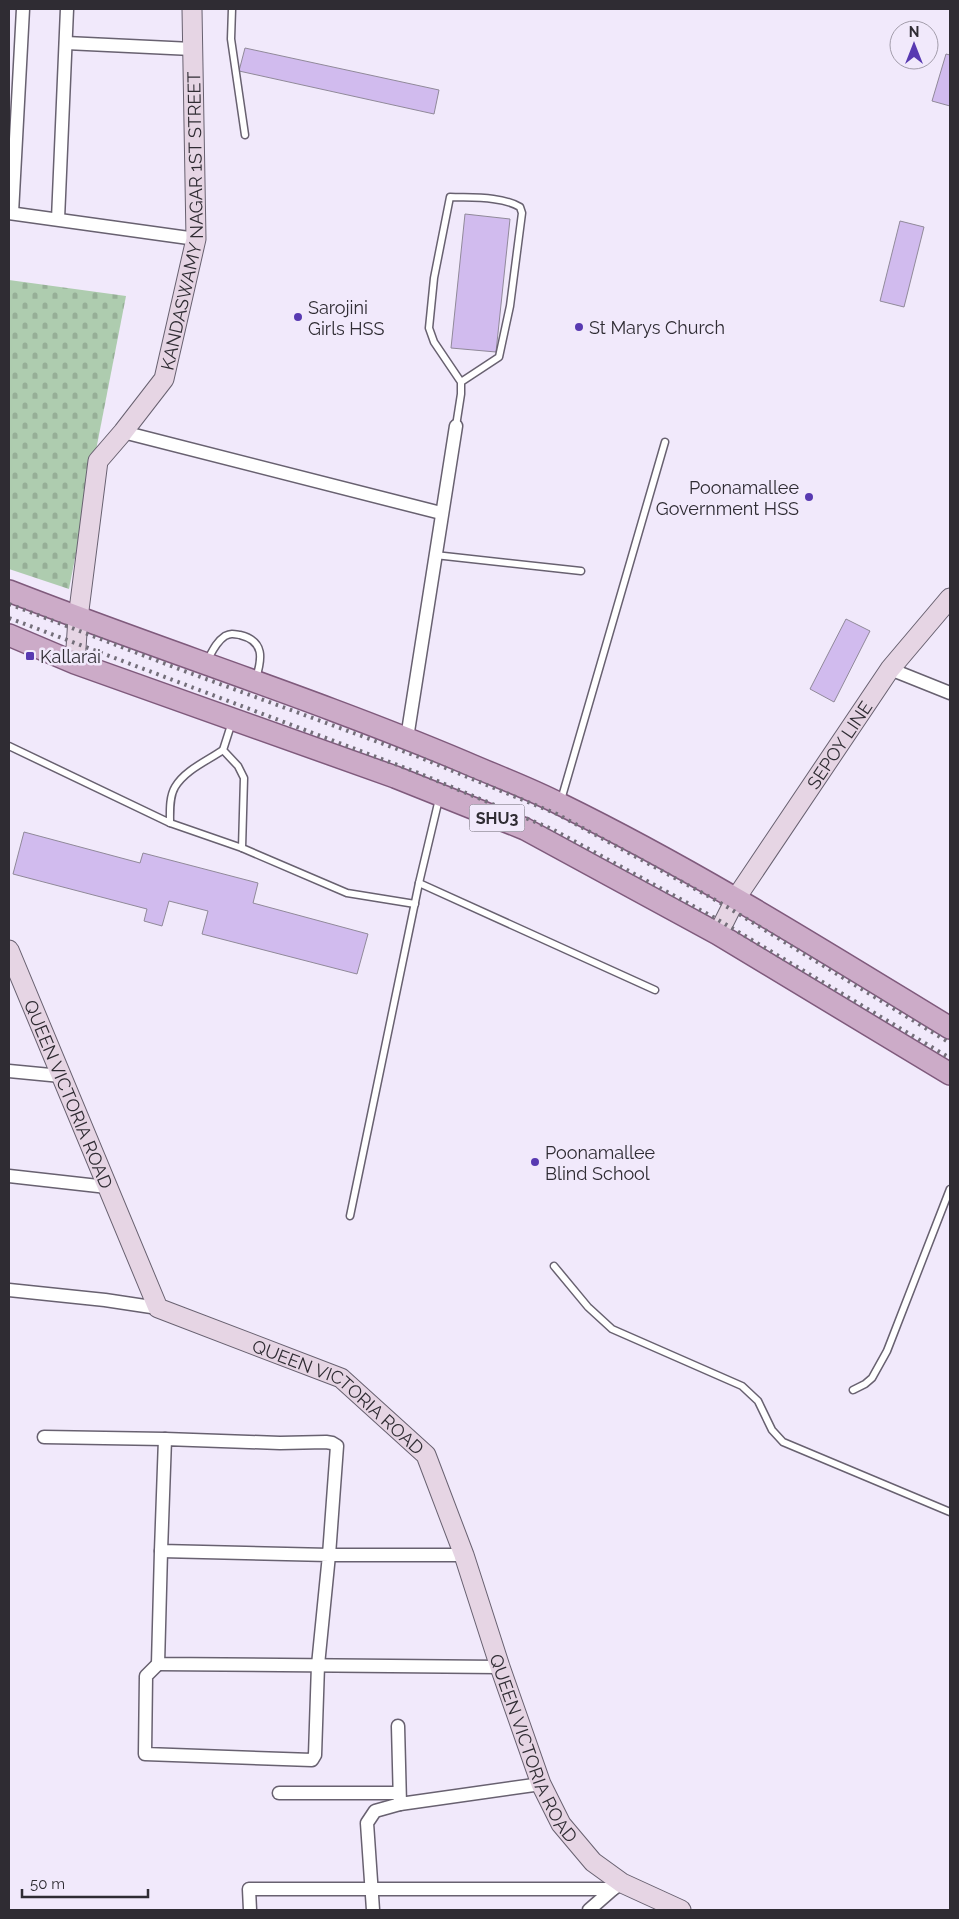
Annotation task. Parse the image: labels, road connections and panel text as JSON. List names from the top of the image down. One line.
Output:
{"streets":{"main road":["SHU3"],"street":["KANDASWAMY NAGAR 1ST STREET","SEPOY LINE","QUEEN VICTORIA ROAD"]},"crossings":[["KANDASWAMY NAGAR 1ST STREET","SHU3"],["SEPOY LINE","SHU3"]],"places":{"other":["Sarojini Girls HSS","St Marys Church","Poonamallee Government HSS","Poonamallee Blind School"],"transit":["Kallarai"]},"scale_bar":"50 m","north":"top"}
